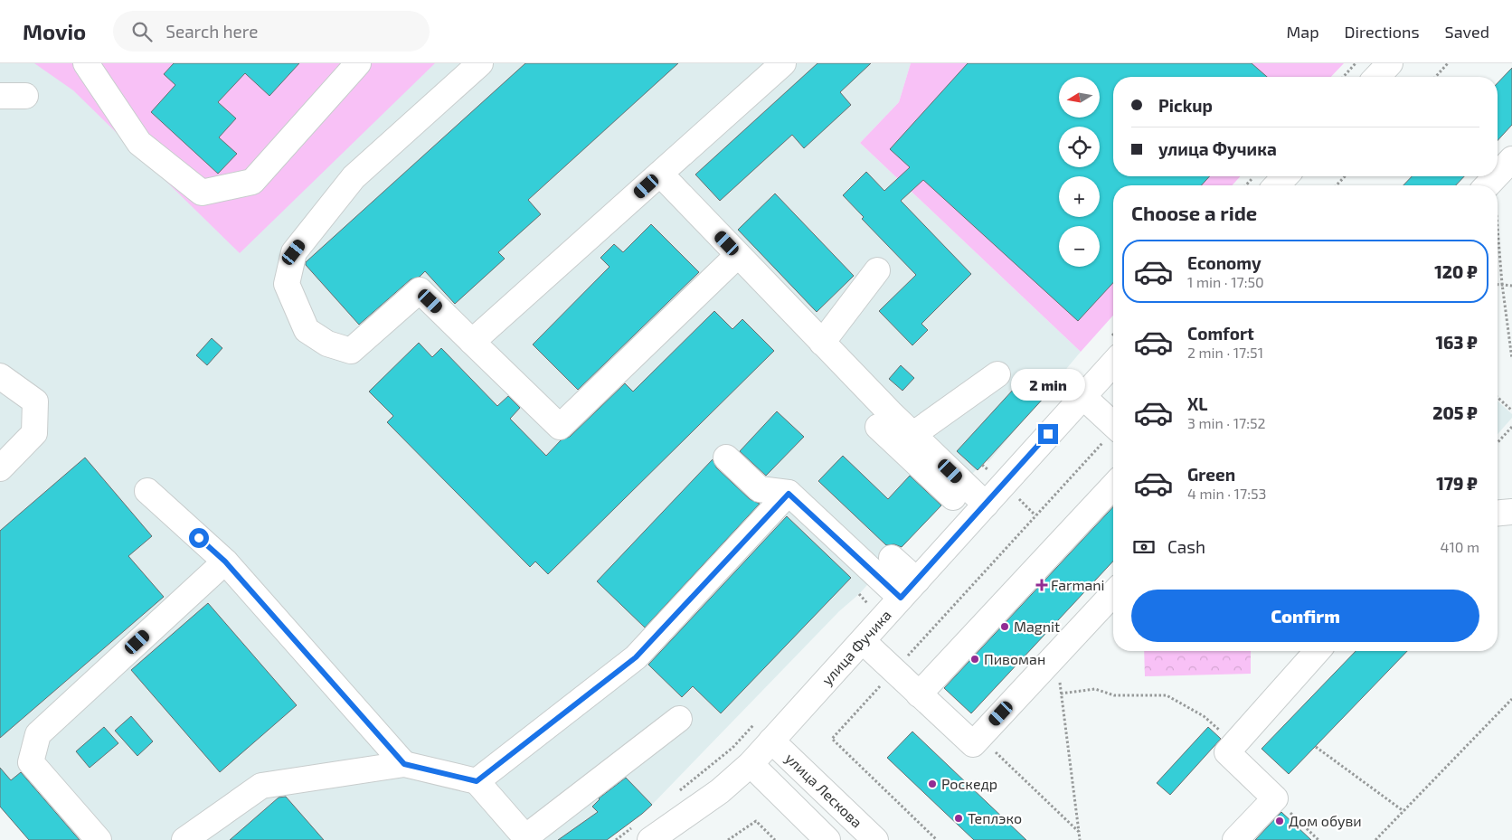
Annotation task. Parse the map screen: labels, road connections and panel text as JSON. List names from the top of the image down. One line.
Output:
{"streets":{"street":["улица Фучика","улица Лескова"]},"crossings":[["улица Фучика","улица Лескова"]],"places":{"health":["Farmani"],"other":["Magnit","Пивоман","Роскедр","Теплэко","Дом обуви"]},"north":"left","page":{"header":"Movio","search":"Search here","nav":["Map","Directions","Saved"],"map_buttons":["+","−"],"banner":["Pickup","улица Фучика"],"heading":"Choose a ride","list":[{"name":"Economy","note":"1 min · 17:50","value":"120 ₽"},{"name":"Comfort","note":"2 min · 17:51","value":"163 ₽"},{"name":"XL","note":"3 min · 17:52","value":"205 ₽"},{"name":"Green","note":"4 min · 17:53","value":"179 ₽"}],"bubble":"2 min","pay":["Cash","410 m"],"buttons":"Confirm"}}
